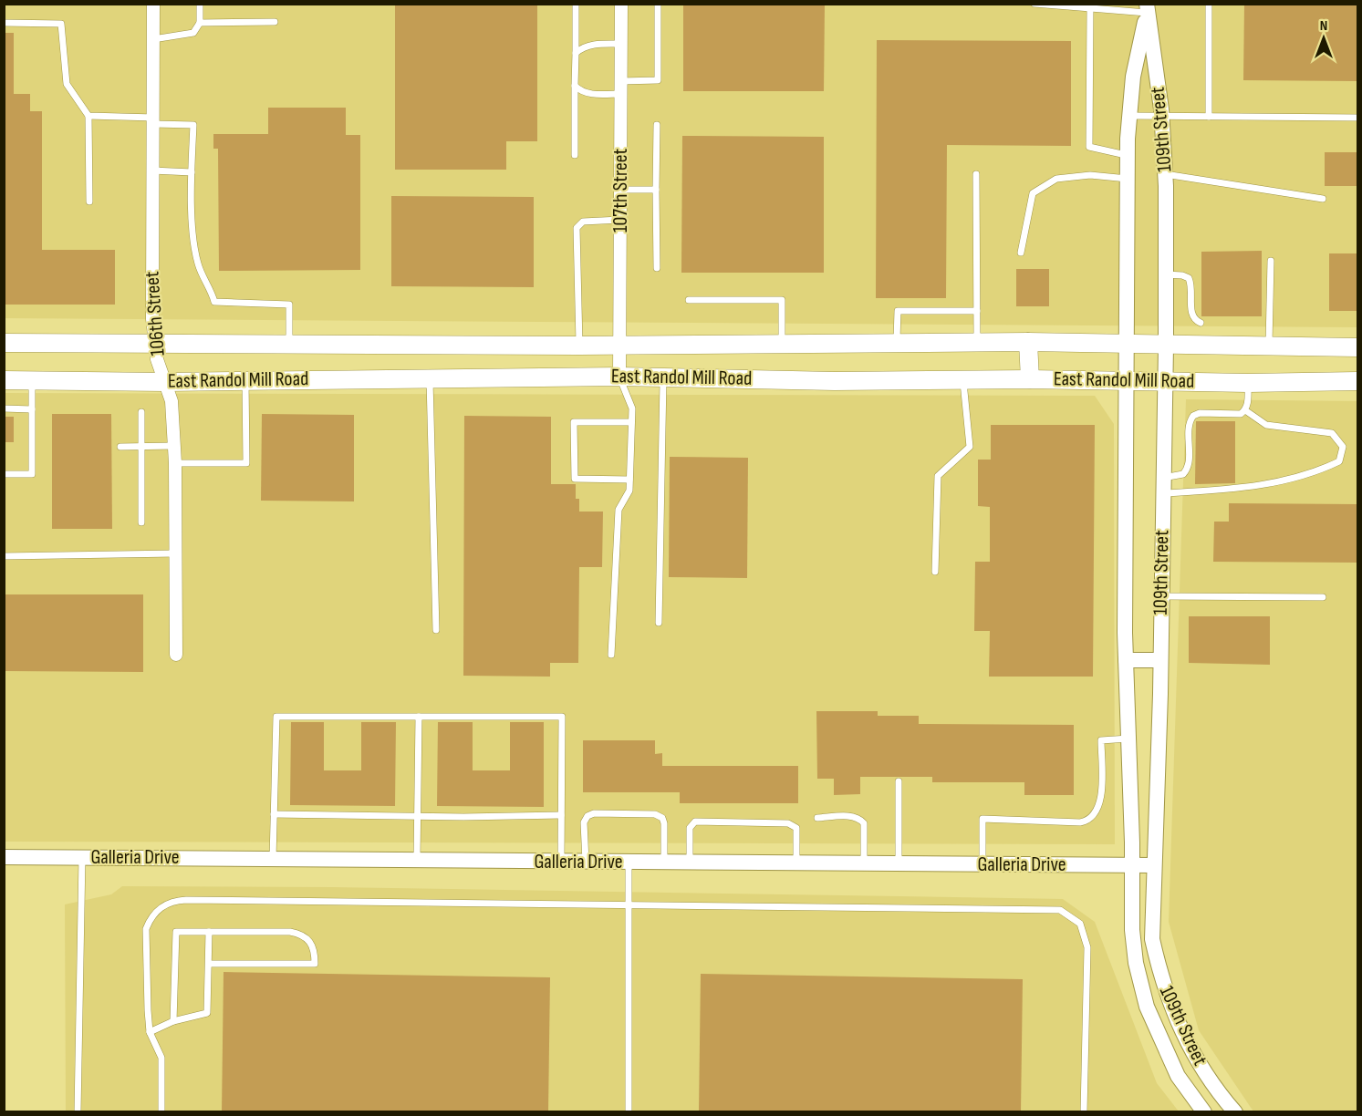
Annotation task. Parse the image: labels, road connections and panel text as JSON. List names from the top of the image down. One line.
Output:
{"streets":{"main road":["East Randol Mill Road"],"street":["109th Street","107th Street","106th Street","Galleria Drive"]},"crossings":[["109th Street","East Randol Mill Road"],["109th Street","Galleria Drive"],["107th Street","East Randol Mill Road"],["106th Street","East Randol Mill Road"]],"north":"top"}
